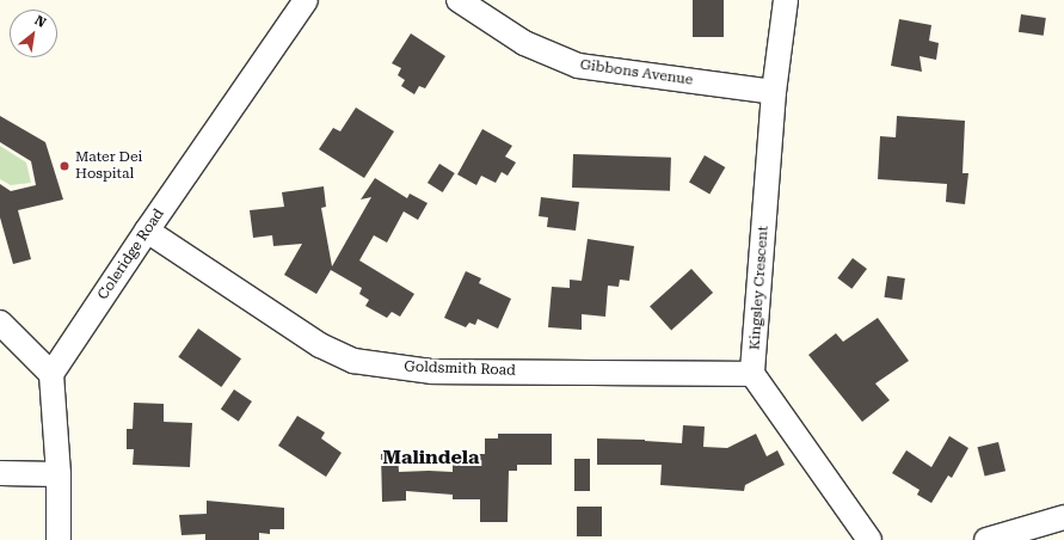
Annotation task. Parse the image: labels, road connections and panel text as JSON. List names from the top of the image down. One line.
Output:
{"streets":{"street":["Gibbons Avenue","Coleridge Road","Kingsley Crescent","Goldsmith Road"]},"crossings":[["Gibbons Avenue","Kingsley Crescent"],["Coleridge Road","Goldsmith Road"],["Kingsley Crescent","Goldsmith Road"]],"districts":["Malindela"],"places":["Mater Dei Hospital"],"north":"top right"}
